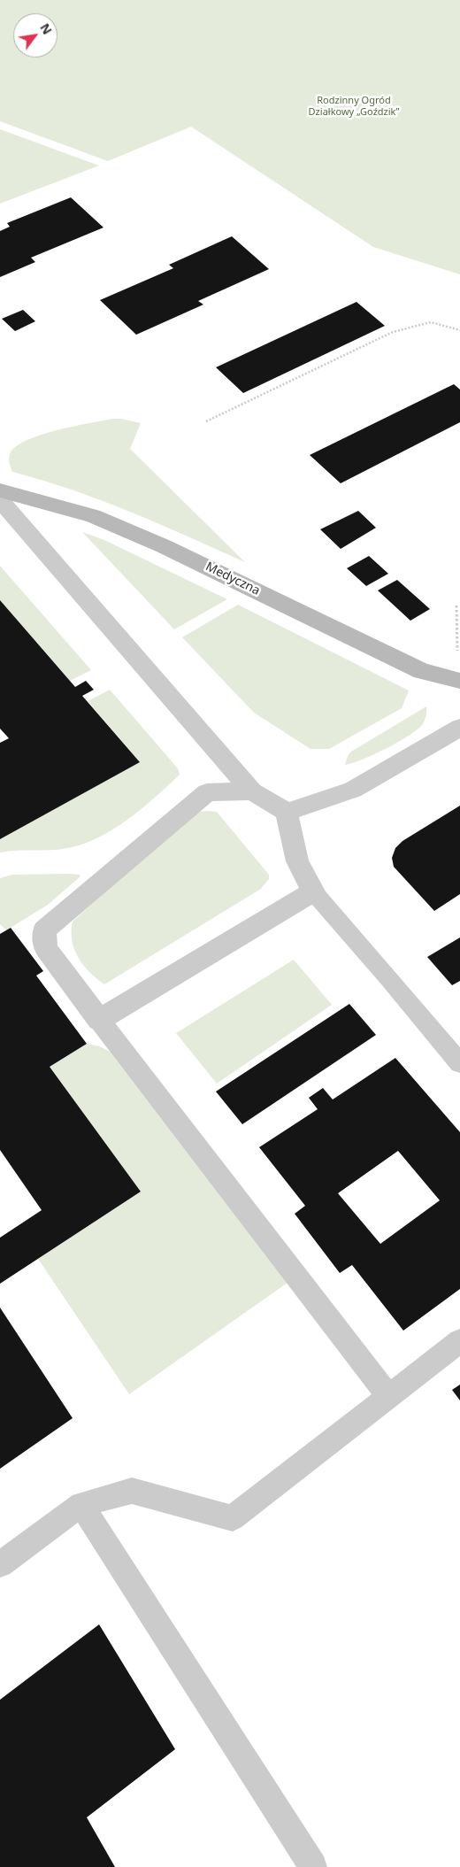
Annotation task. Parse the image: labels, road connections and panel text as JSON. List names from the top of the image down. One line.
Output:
{"streets":{"street":["Medyczna"]},"parks":["Rodzinny Ogród Działkowy „Goździk”"],"north":"top right"}
